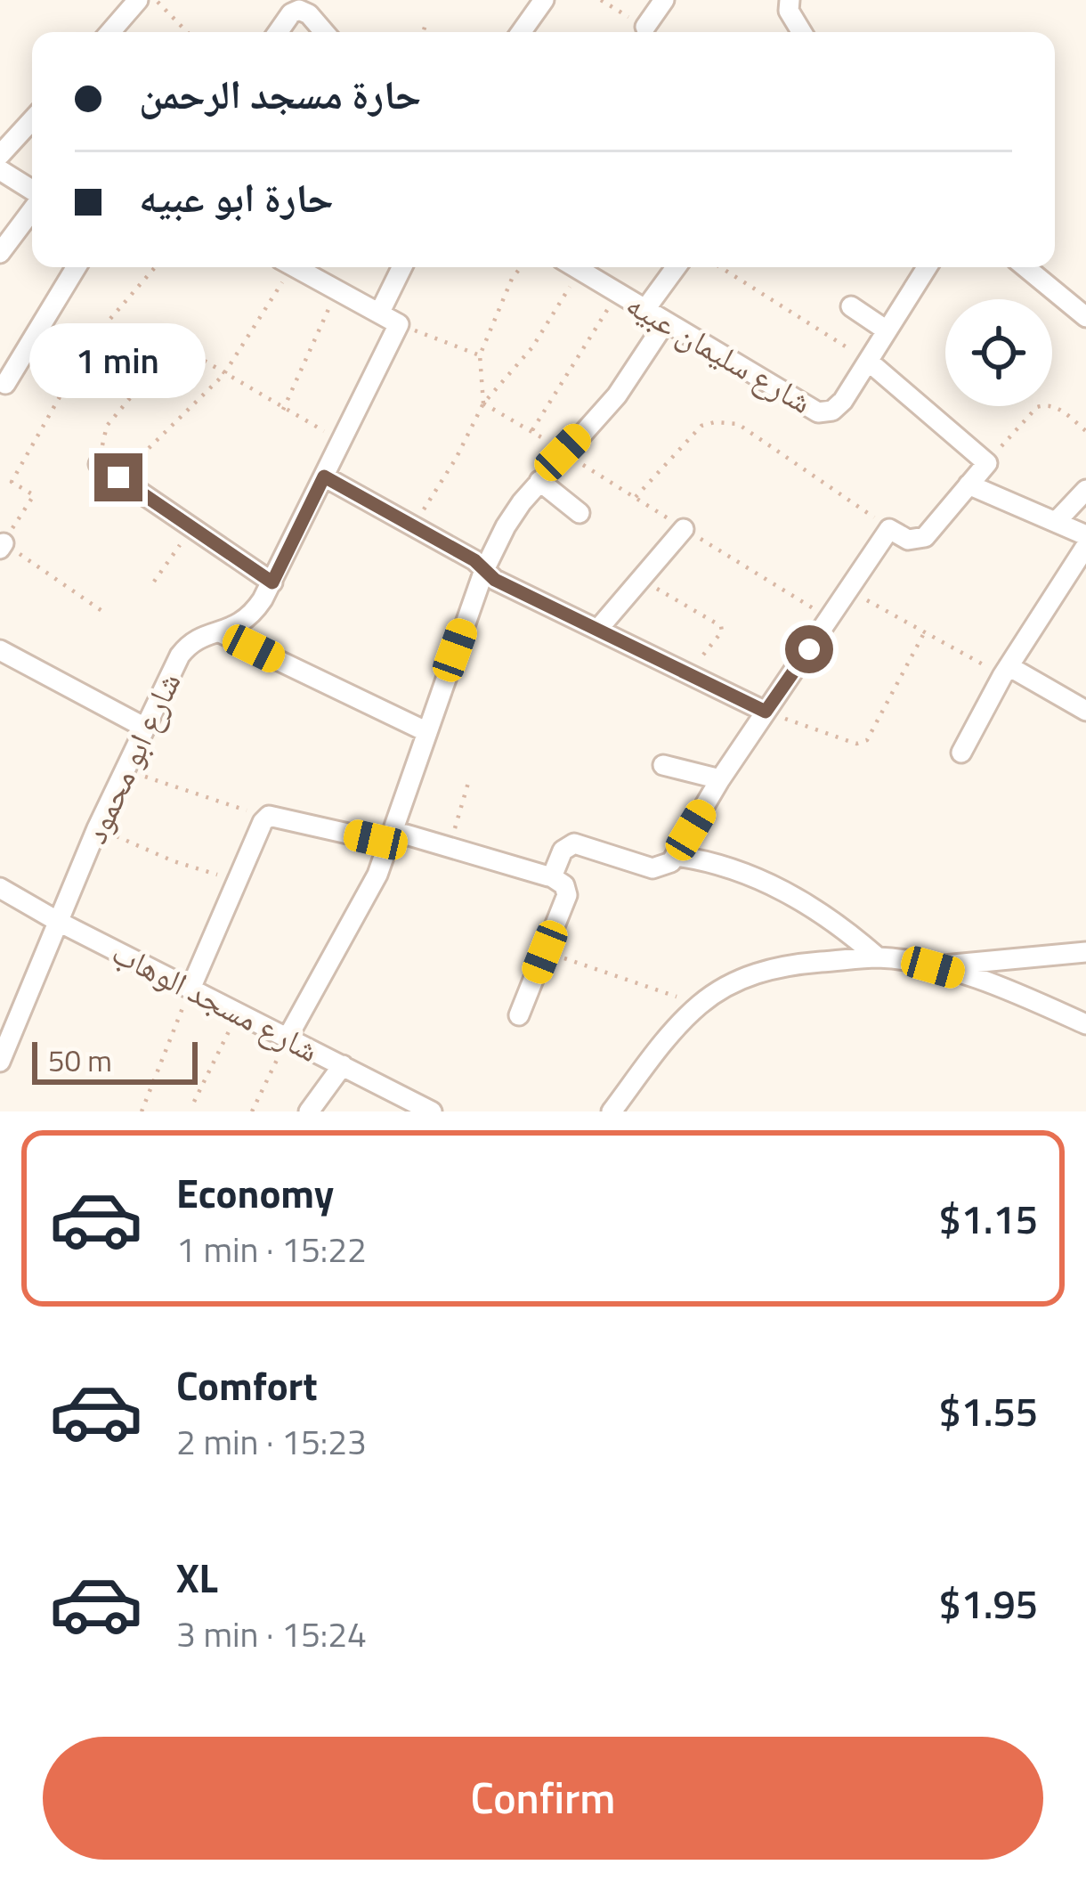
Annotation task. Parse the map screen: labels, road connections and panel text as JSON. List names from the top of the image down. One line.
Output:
{"streets":{"street":["شارع سليمان عبيه","شارع ابو محمود","شارع مسجد الوهاب"]},"crossings":[["شارع ابو محمود","شارع مسجد الوهاب"]],"scale_bar":"50 m","page":{"banner":["حارة مسجد الرحمن","حارة ابو عبيه"],"bubble":"1 min","scale":"50 m","list":[{"name":"Economy","note":"1 min · 15:22","value":"$1.15"},{"name":"Comfort","note":"2 min · 15:23","value":"$1.55"},{"name":"XL","note":"3 min · 15:24","value":"$1.95"}],"buttons":"Confirm"}}
